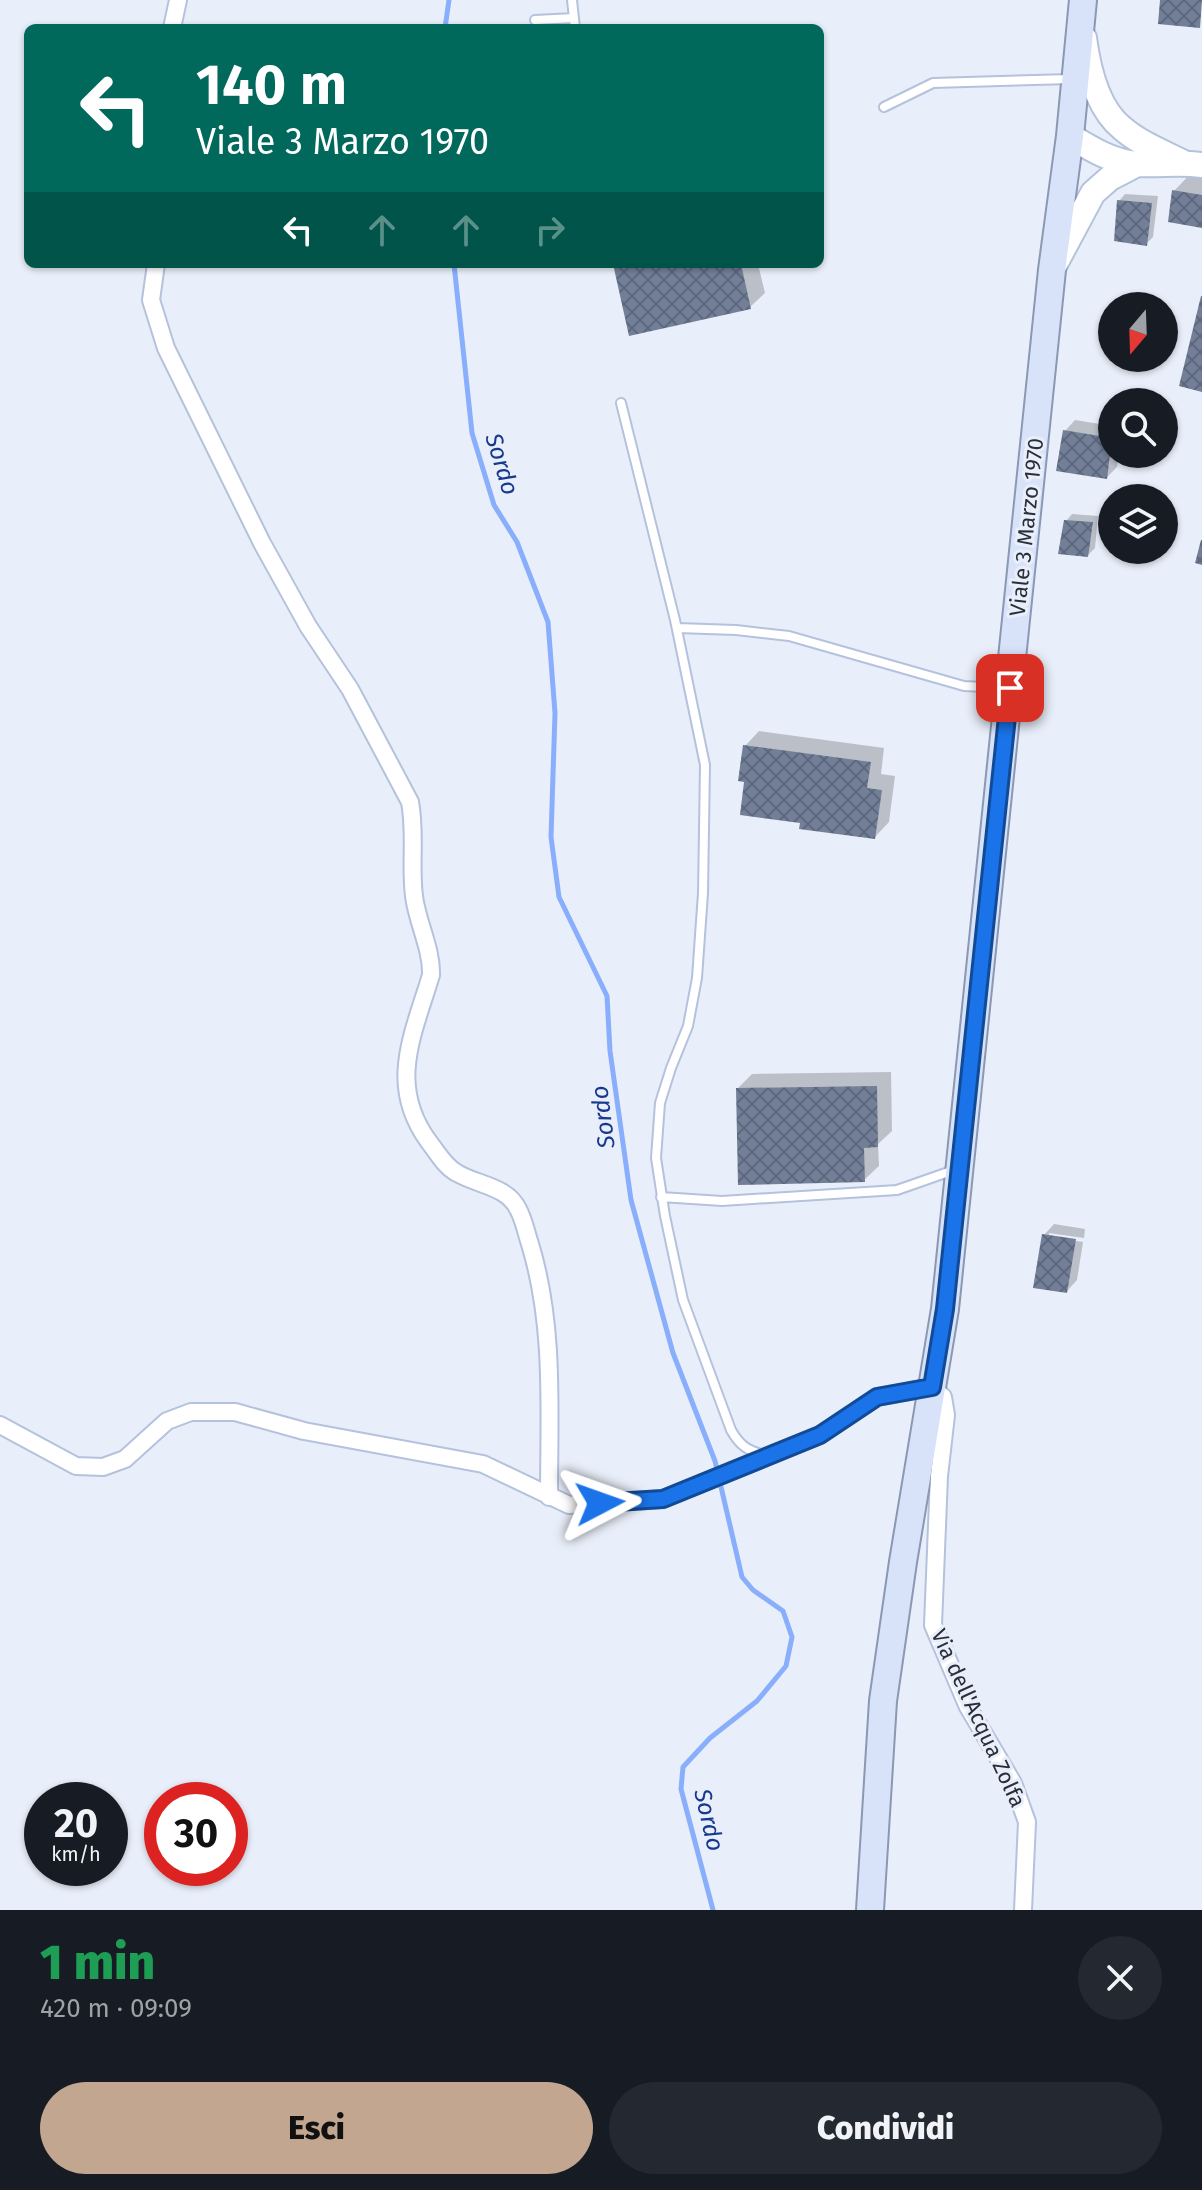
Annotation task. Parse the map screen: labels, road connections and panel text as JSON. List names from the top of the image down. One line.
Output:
{"streets":{"main road":["Viale 3 Marzo 1970"],"street":["Via dell'Acqua Zolfa"]},"crossings":[["Viale 3 Marzo 1970","Via dell'Acqua Zolfa"]],"water":["Sordo"],"north":"bottom","page":{"turn":["140 m","Viale 3 Marzo 1970"],"speed":"20 km/h","limit":"30","heading":["1 min","420 m · 09:09"],"buttons":["Esci","Condividi"]}}
